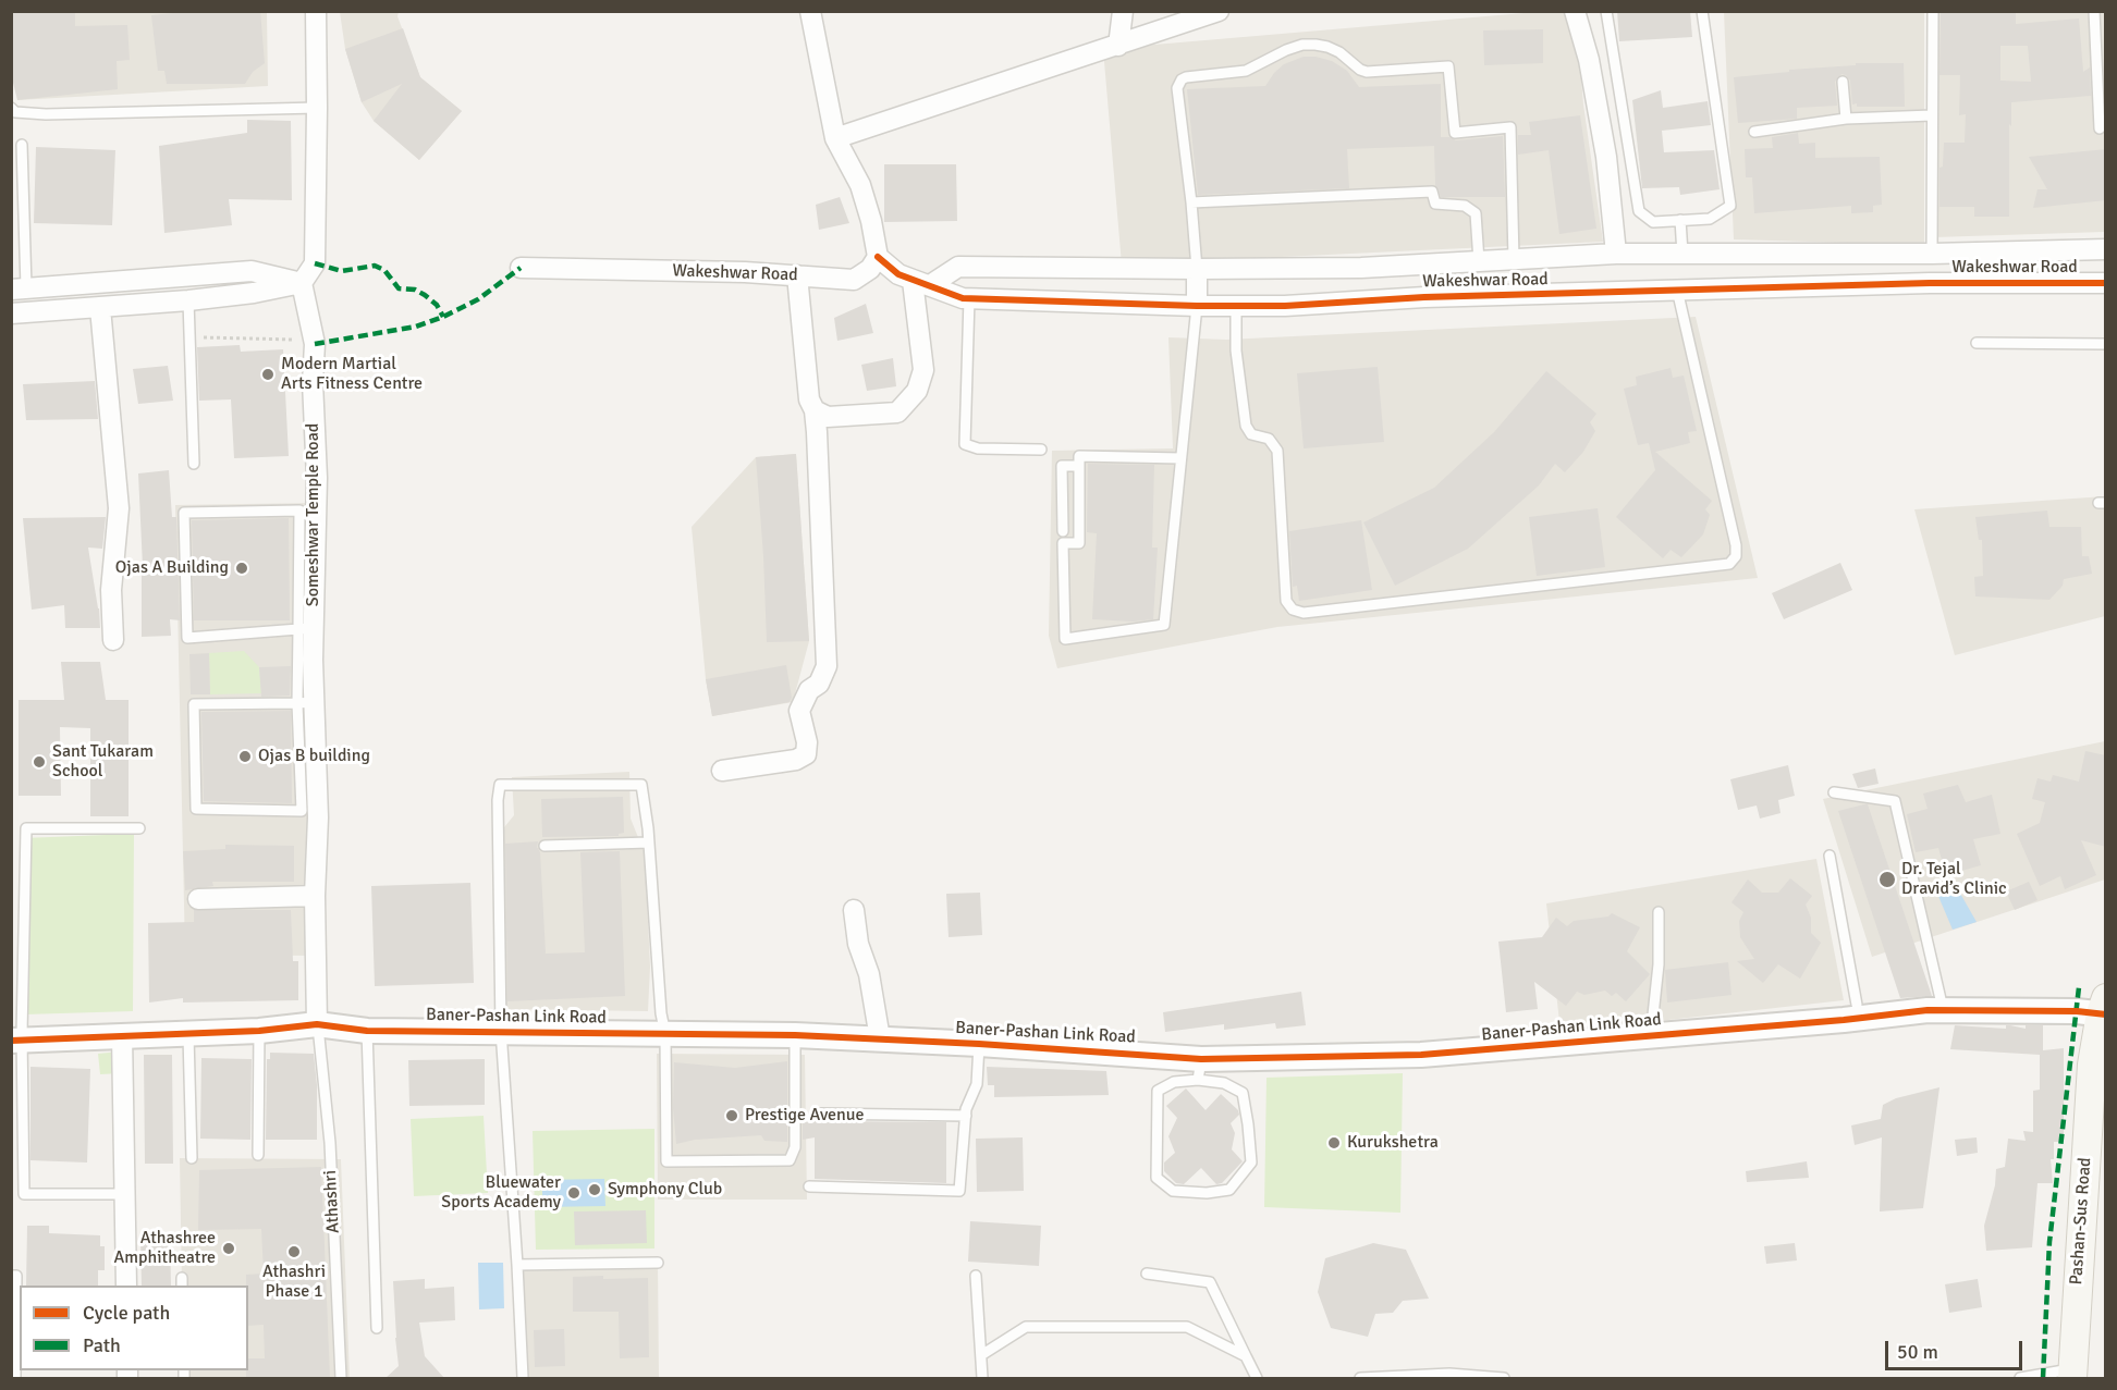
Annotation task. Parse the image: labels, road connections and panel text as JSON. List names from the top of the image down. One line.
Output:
{"streets":{"main road":["Pashan-Sus Road"],"street":["Wakeshwar Road","Someshwar Temple Road","Baner-Pashan Link Road"],"lane":["Athashri"]},"crossings":[["Someshwar Temple Road","Baner-Pashan Link Road"],["Someshwar Temple Road","Athashri"],["Baner-Pashan Link Road","Athashri"],["Baner-Pashan Link Road","Pashan-Sus Road"]],"places":["Modern Martial Arts Fitness Centre","Ojas A Building","Ojas B building","Sant Tukaram School","Dr. Tejal Dravid’s Clinic","Prestige Avenue","Kurukshetra","Symphony Club","Bluewater Sports Academy","Athashree Amphitheatre","Athashri Phase 1"],"legend":["Cycle path","Path"],"scale_bar":"50 m"}
